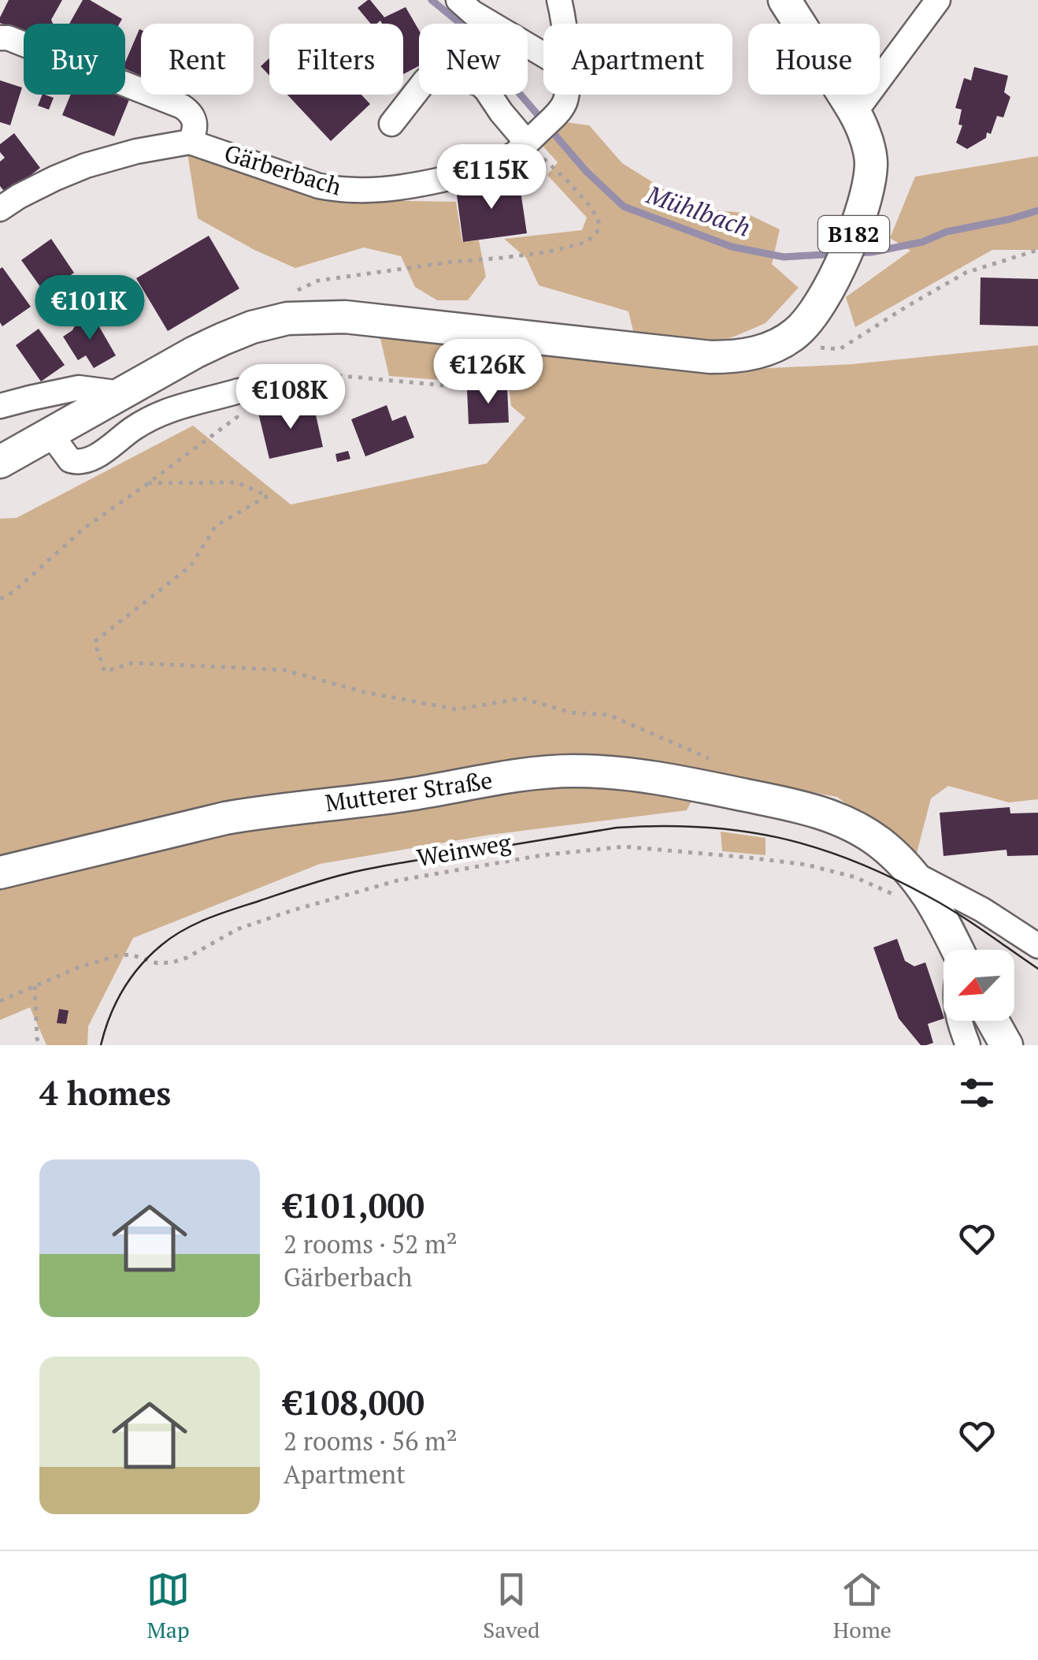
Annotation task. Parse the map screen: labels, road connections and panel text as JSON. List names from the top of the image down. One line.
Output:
{"streets":{"main road":["B182","Mutterer Straße"],"street":["Gärberbach"],"path":["Weinweg"]},"crossings":[["Mutterer Straße","Weinweg"]],"water":["Mühlbach"],"north":"bottom left","page":{"chip":["Buy","Rent","Filters","New","Apartment","House"],"price":["€115K","€101K","€126K","€108K"],"heading":"4 homes","list":[{"name":"€101,000","note":"2 rooms · 52 m² · Gärberbach"},{"name":"€108,000","note":"2 rooms · 56 m² · Apartment"}],"tabs":["Map","Saved","Home"]}}
